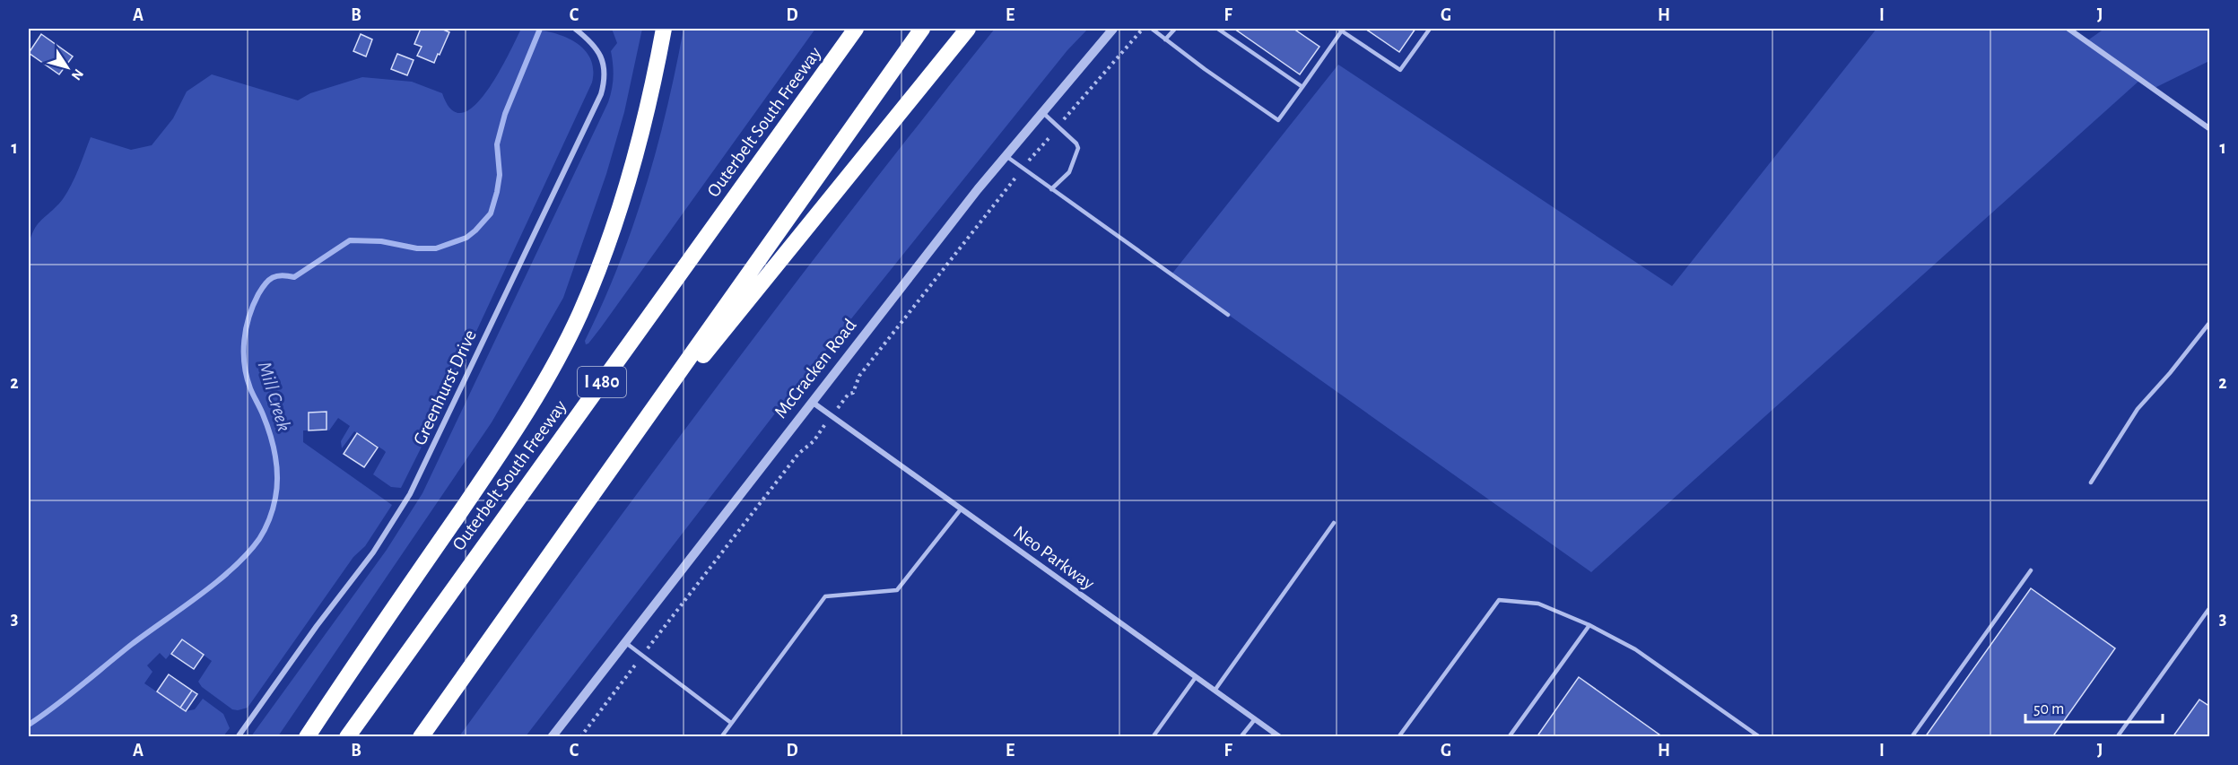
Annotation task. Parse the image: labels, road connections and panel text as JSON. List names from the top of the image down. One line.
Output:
{"streets":{"highway":["Outerbelt South Freeway","I 480"],"street":["McCracken Road","Greenhurst Drive","Neo Parkway"]},"crossings":[["McCracken Road","Neo Parkway"]],"water":["Mill Creek"],"scale_bar":"50 m","north":"bottom right","grid":{"columns":["A","B","C","D","E","F","G","H","I","J"],"rows":["1","2","3"]}}
